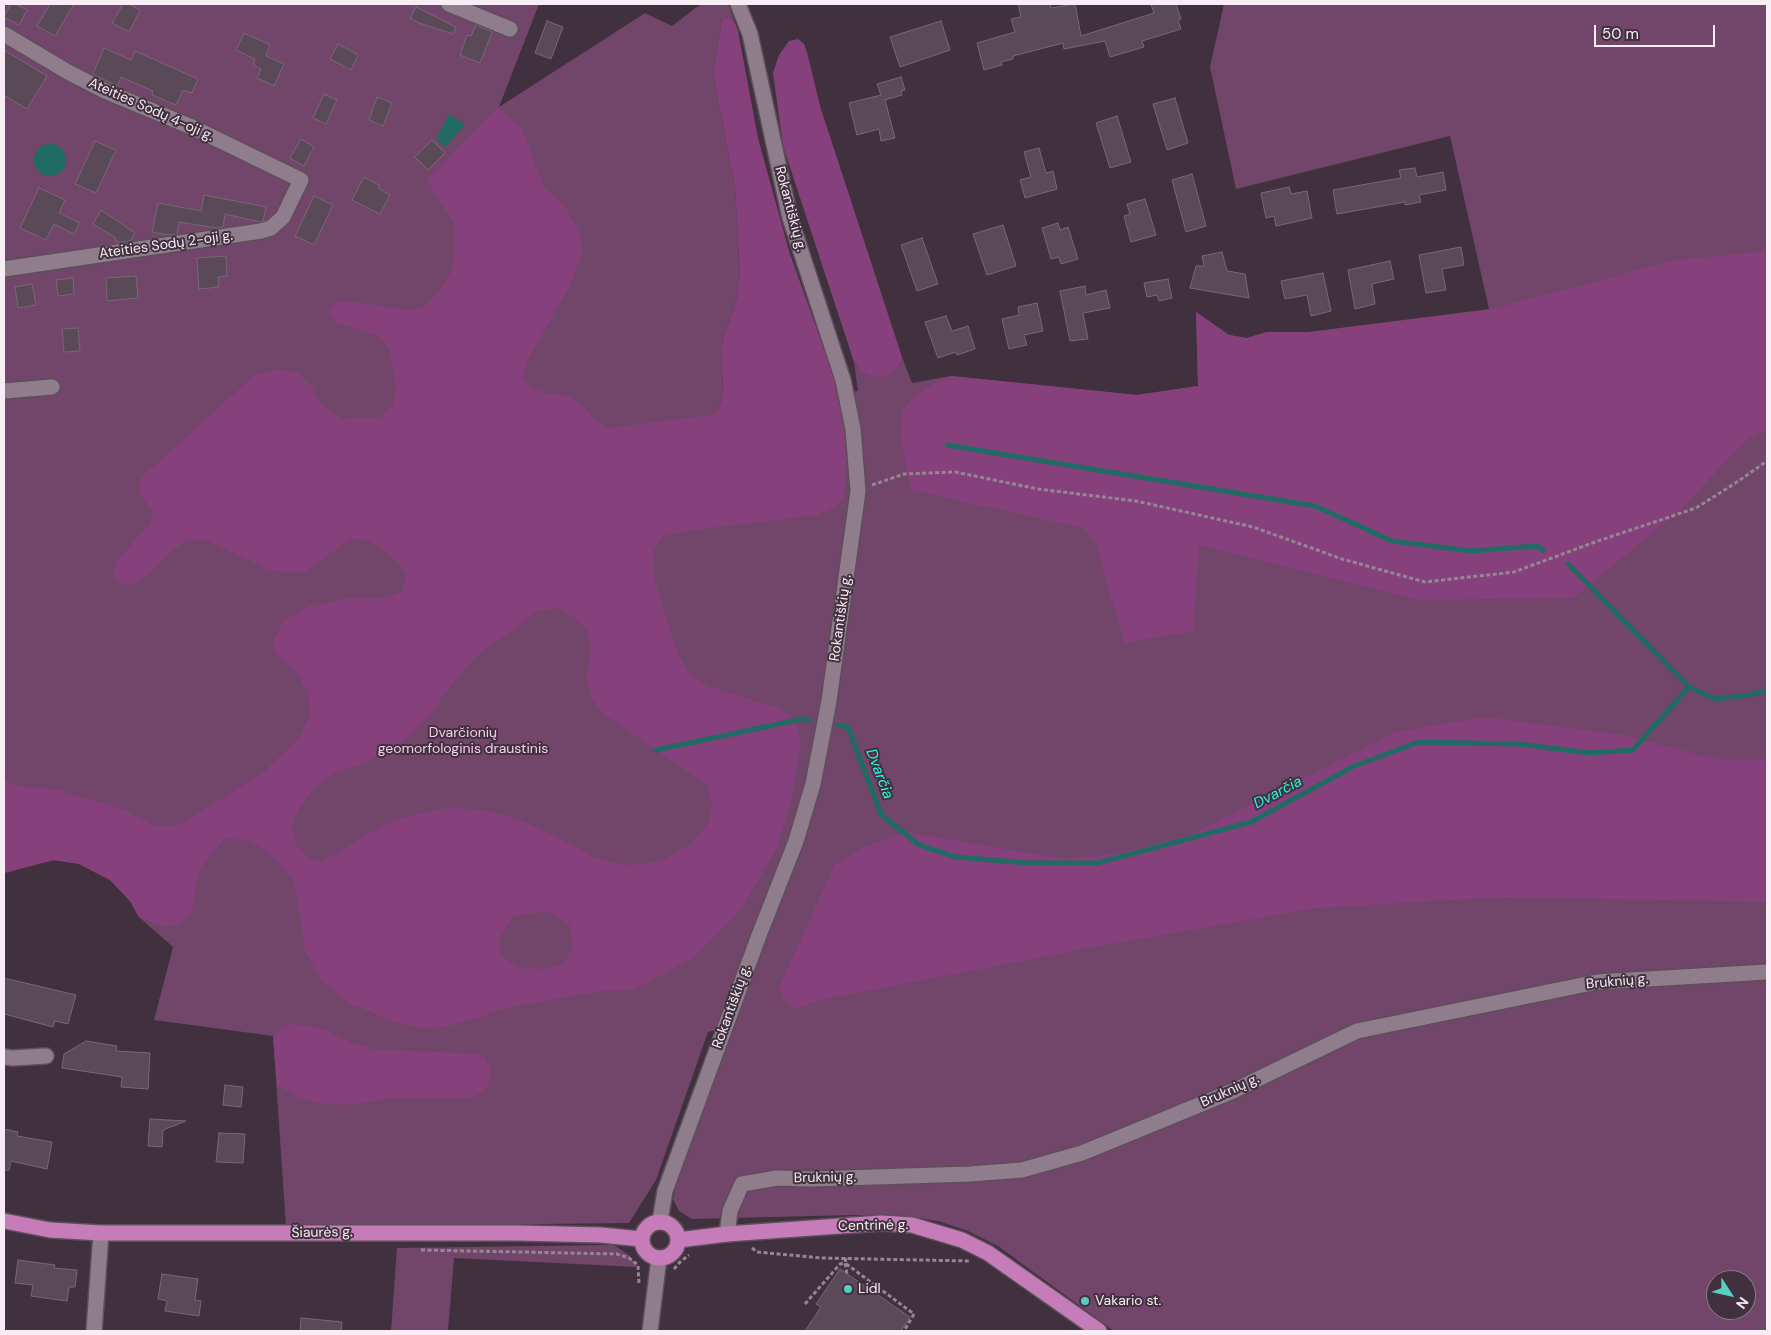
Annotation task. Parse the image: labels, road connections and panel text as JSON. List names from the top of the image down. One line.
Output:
{"streets":{"main road":["Centrinė g.","Šiaurės g."],"street":["Ateities Sodų 4-oji g.","Rokantiškių g.","Ateities Sodų 2-oji g.","Bruknių g."]},"crossings":[["Ateities Sodų 4-oji g.","Ateities Sodų 2-oji g."],["Rokantiškių g.","Centrinė g."],["Rokantiškių g.","Šiaurės g."],["Bruknių g.","Centrinė g."],["Centrinė g.","Šiaurės g."]],"water":["Dvarčia"],"parks":["Dvarčionių geomorfologinis draustinis"],"places":["Lidl","Vakario st."],"scale_bar":"50 m","north":"bottom right"}
